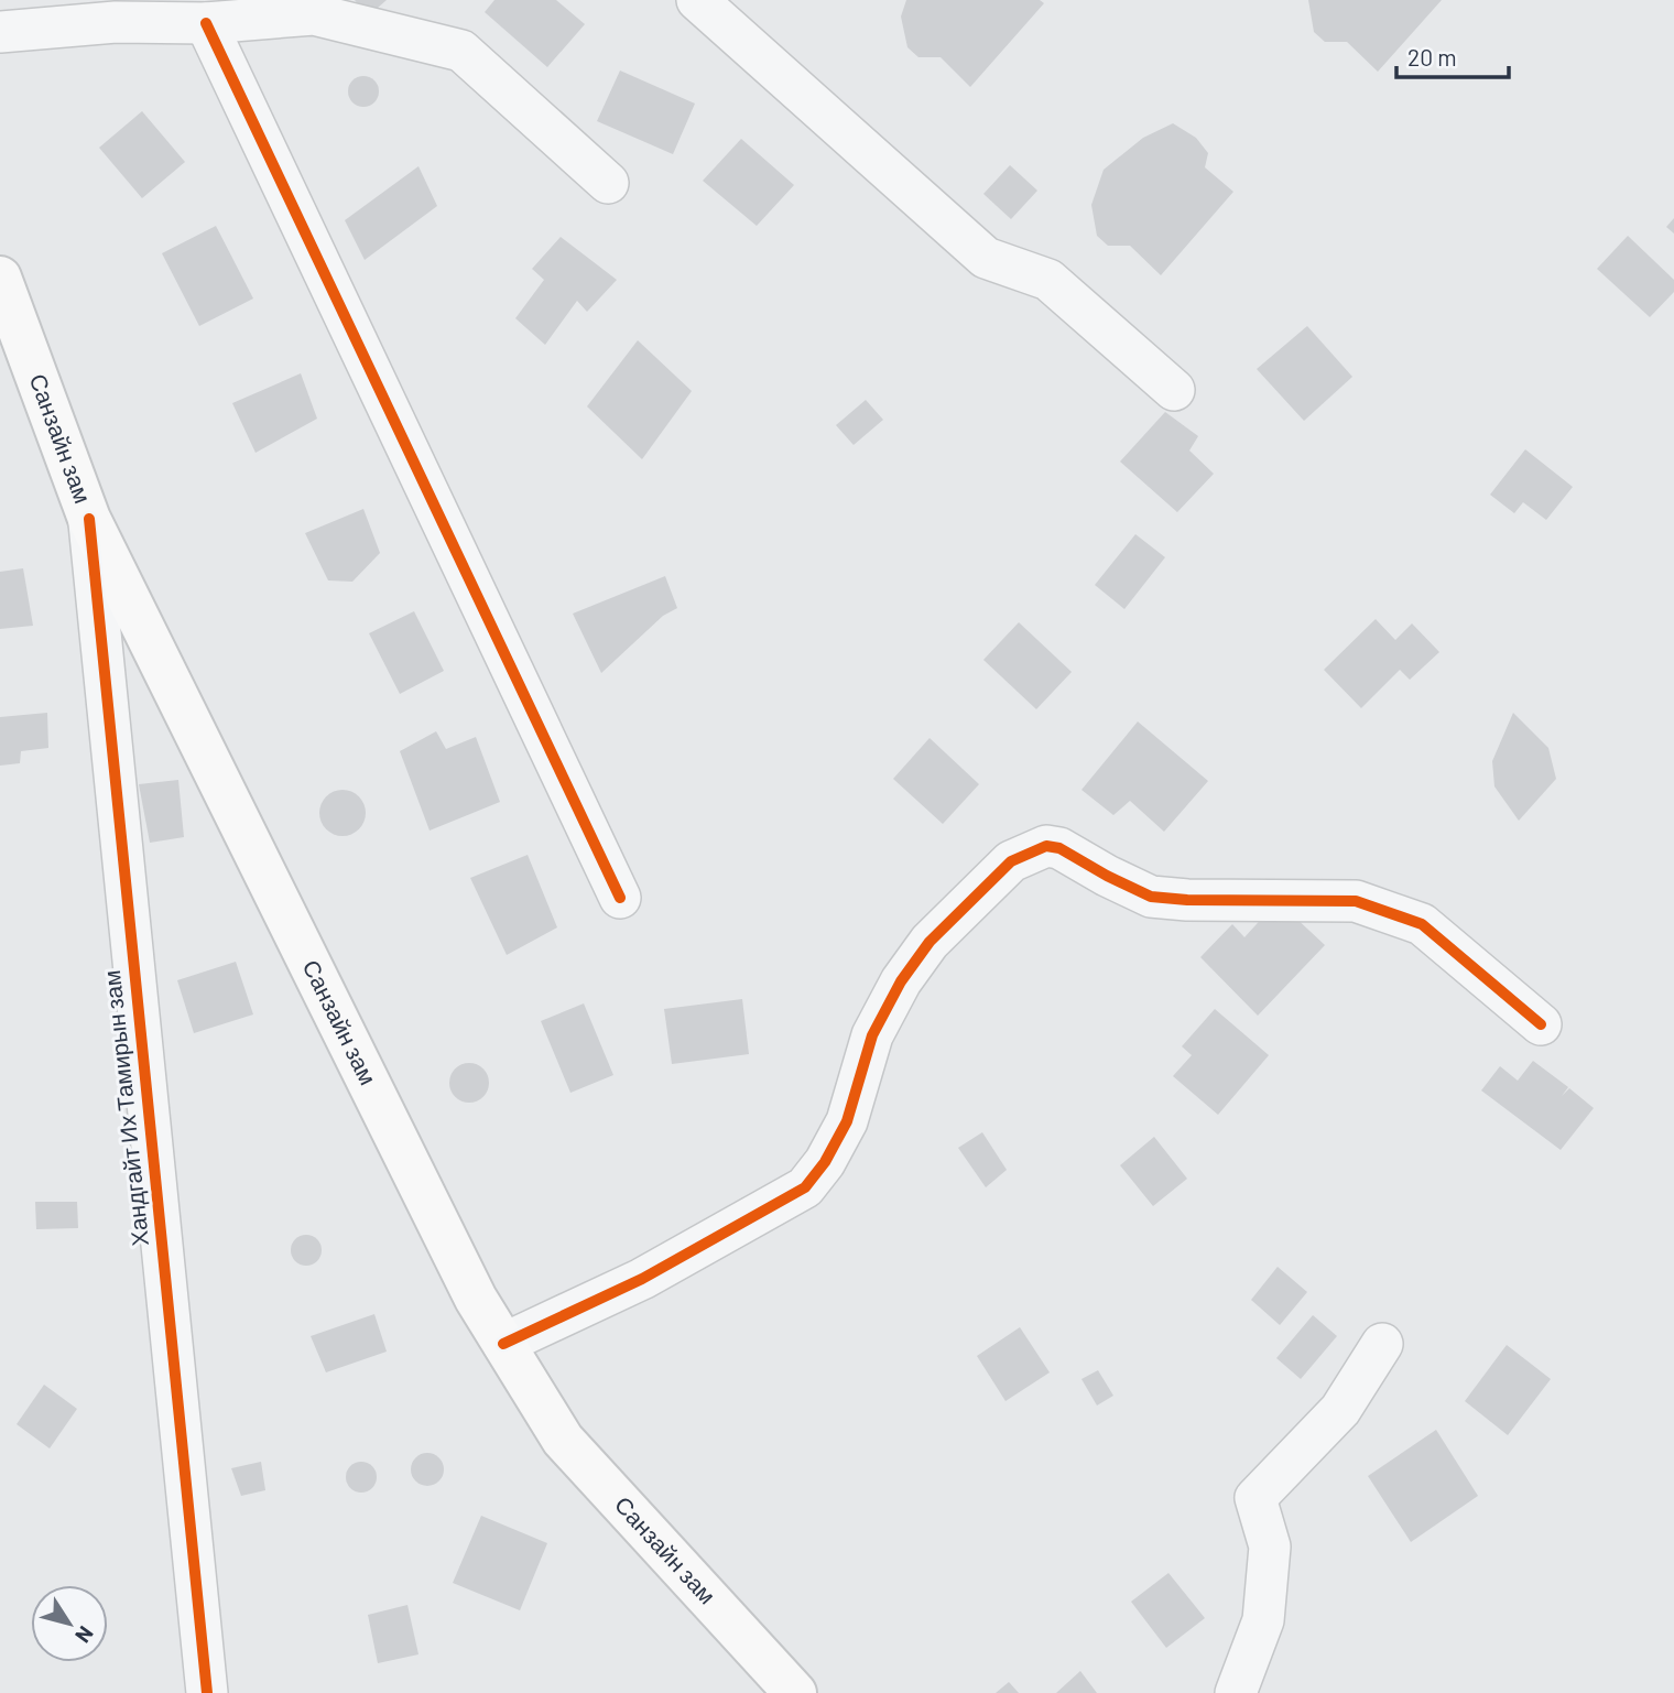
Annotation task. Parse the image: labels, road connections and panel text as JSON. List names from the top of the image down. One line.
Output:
{"streets":{"main road":["Санзайн зам"],"street":["Хандгайт Их Тамирын зам"]},"crossings":[["Санзайн зам","Хандгайт Их Тамирын зам"]],"scale_bar":"20 m","north":"bottom right"}
